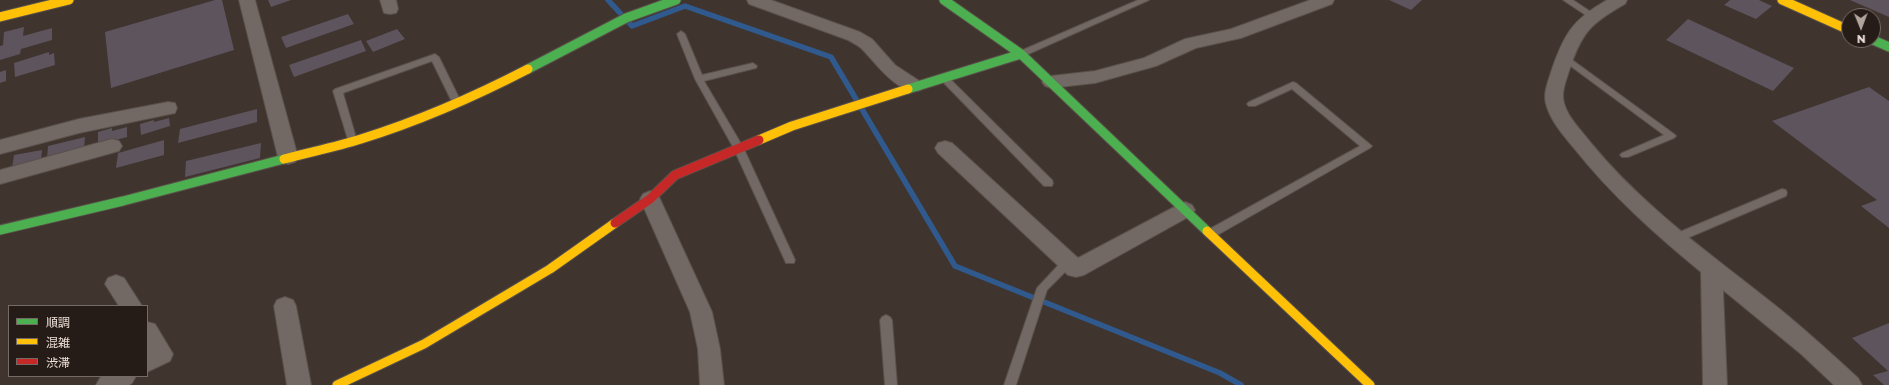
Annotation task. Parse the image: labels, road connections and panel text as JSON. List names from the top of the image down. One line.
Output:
{"legend":["順調","混雑","渋滞"],"north":"bottom"}
